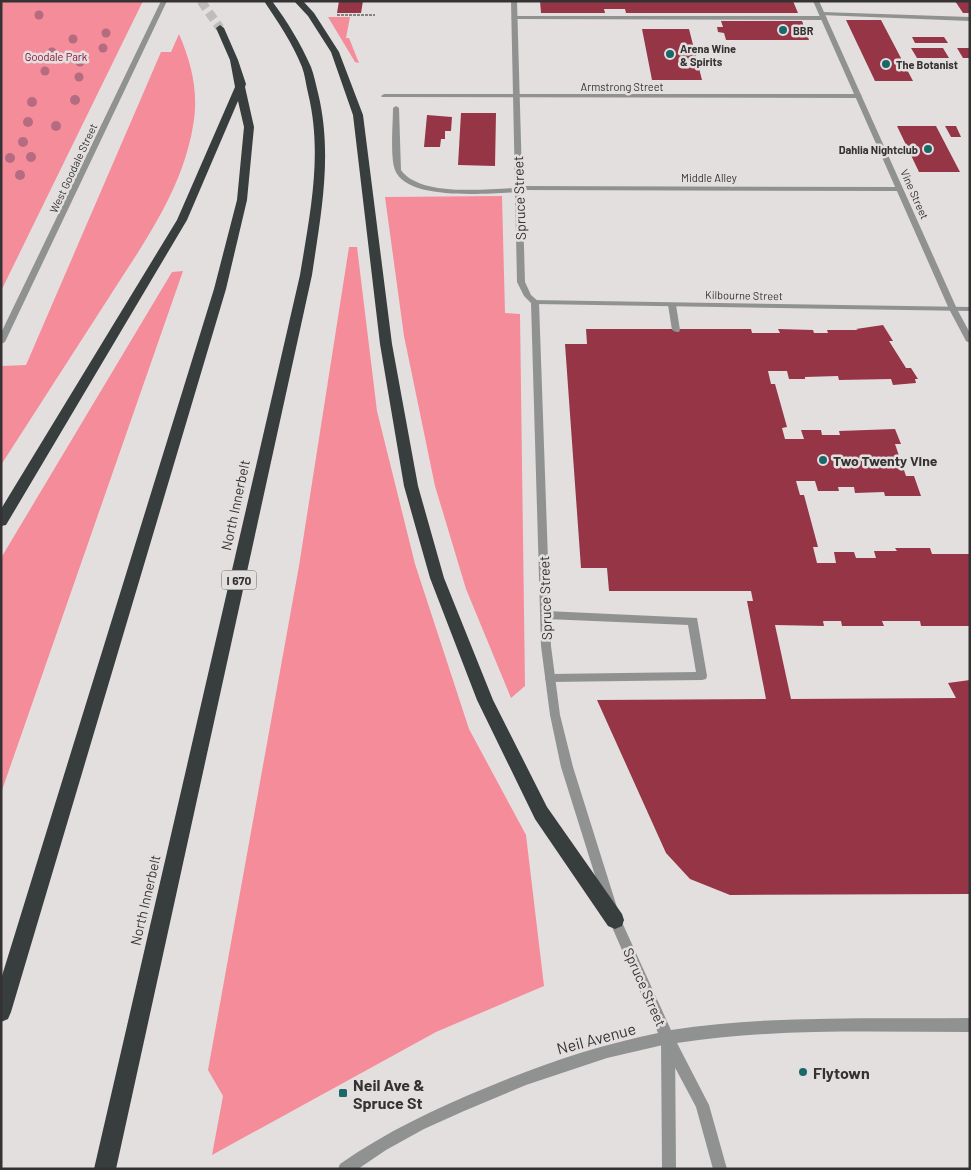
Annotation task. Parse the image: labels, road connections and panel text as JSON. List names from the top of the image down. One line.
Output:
{"streets":{"highway":["North Innerbelt","I 670"],"street":["Armstrong Street","West Goodale Street","Middle Alley","Vine Street","Spruce Street","Kilbourne Street","Neil Avenue"]},"crossings":[["Armstrong Street","Vine Street"],["Armstrong Street","Spruce Street"],["Middle Alley","Vine Street"],["Middle Alley","Spruce Street"],["Vine Street","Kilbourne Street"],["Spruce Street","Kilbourne Street"],["Spruce Street","Neil Avenue"]],"parks":["Goodale Park"],"places":{"other":["BBR","Arena Wine & Spirits","The Botanist","Dahlia Nightclub","Two Twenty Vine","Flytown"],"transit":["Neil Ave & Spruce St"]}}
